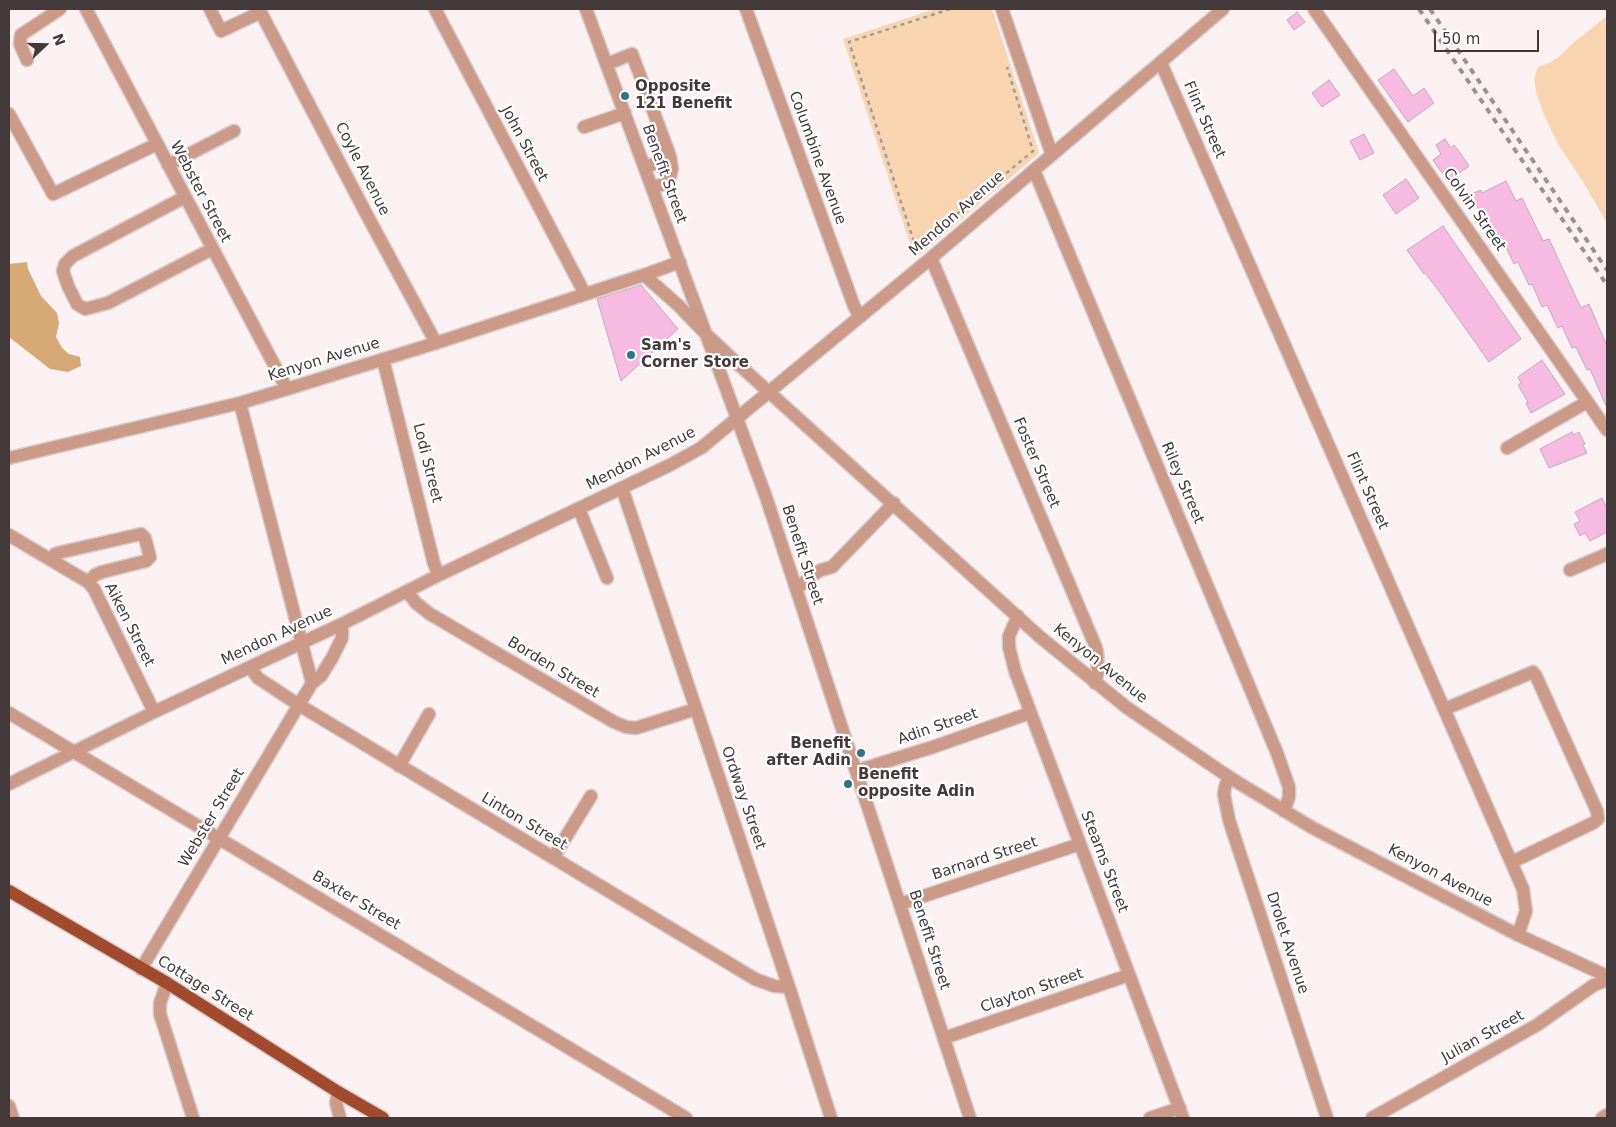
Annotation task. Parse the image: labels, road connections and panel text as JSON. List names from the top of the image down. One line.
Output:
{"streets":{"main road":["Cottage Street"],"street":["Flint Street","John Street","Columbine Avenue","Coyle Avenue","Benefit Street","Webster Street","Colvin Street","Mendon Avenue","Kenyon Avenue","Lodi Street","Foster Street","Riley Street","Aiken Street","Borden Street","Adin Street","Ordway Street","Linton Street","Barnard Street","Stearns Street","Baxter Street","Drolet Avenue","Clayton Street","Julian Street"]},"crossings":[["Flint Street","Mendon Avenue"],["Flint Street","Kenyon Avenue"],["John Street","Kenyon Avenue"],["Columbine Avenue","Mendon Avenue"],["Coyle Avenue","Kenyon Avenue"],["Benefit Street","Mendon Avenue"],["Benefit Street","Kenyon Avenue"],["Benefit Street","Adin Street"],["Benefit Street","Barnard Street"],["Benefit Street","Clayton Street"],["Webster Street","Mendon Avenue"],["Webster Street","Kenyon Avenue"],["Webster Street","Linton Street"],["Webster Street","Baxter Street"],["Webster Street","Cottage Street"],["Mendon Avenue","Kenyon Avenue"],["Mendon Avenue","Lodi Street"],["Mendon Avenue","Foster Street"],["Mendon Avenue","Riley Street"],["Mendon Avenue","Aiken Street"],["Mendon Avenue","Borden Street"],["Mendon Avenue","Ordway Street"],["Mendon Avenue","Linton Street"],["Mendon Avenue","Baxter Street"],["Kenyon Avenue","Lodi Street"],["Kenyon Avenue","Foster Street"],["Kenyon Avenue","Riley Street"],["Kenyon Avenue","Stearns Street"],["Kenyon Avenue","Drolet Avenue"],["Kenyon Avenue","Julian Street"],["Borden Street","Ordway Street"],["Adin Street","Stearns Street"],["Ordway Street","Linton Street"],["Barnard Street","Stearns Street"],["Stearns Street","Clayton Street"]],"places":["Opposite 121 Benefit","Sam's Corner Store","Benefit after Adin","Benefit opposite Adin"],"scale_bar":"50 m","north":"right"}
